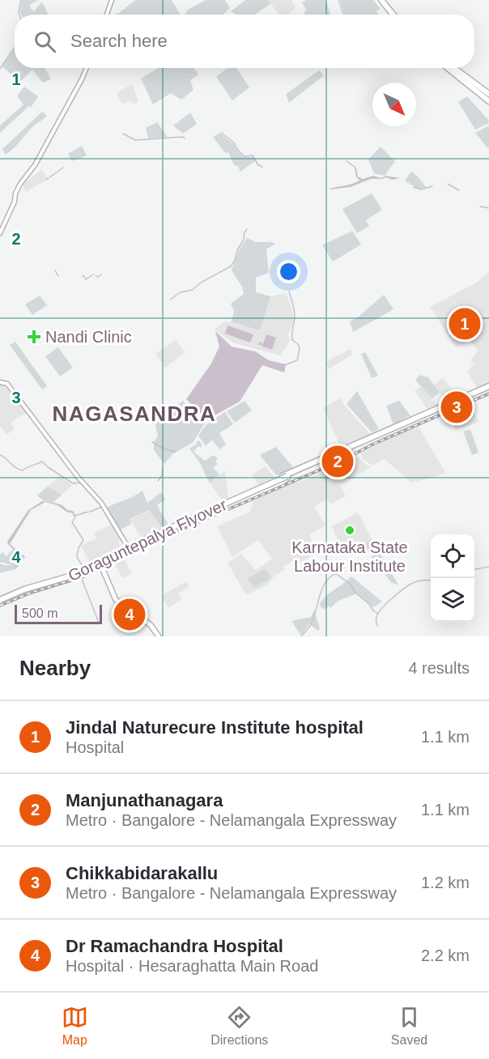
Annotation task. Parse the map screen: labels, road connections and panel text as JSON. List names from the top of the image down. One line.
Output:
{"streets":{"highway":["Goraguntepalya Flyover"]},"districts":["NAGASANDRA"],"places":{"health":["Nandi Clinic"],"other":["Karnataka State Labour Institute"]},"scale_bar":"500 m","north":"bottom right","page":{"search":"Search here","pins":["1","3","2","4"],"scale":"500 m","heading":["Nearby","4 results"],"list":[{"mark":"1","name":"Jindal Naturecure Institute hospital","note":"Hospital","value":"1.1 km"},{"mark":"2","name":"Manjunathanagara","note":"Metro · Bangalore - Nelamangala Expressway","value":"1.1 km"},{"mark":"3","name":"Chikkabidarakallu","note":"Metro · Bangalore - Nelamangala Expressway","value":"1.2 km"},{"mark":"4","name":"Dr Ramachandra Hospital","note":"Hospital · Hesaraghatta Main Road","value":"2.2 km"}],"nav":["Map","Directions","Saved"]},"grid":{"rows":["1","2","3","4"]}}
